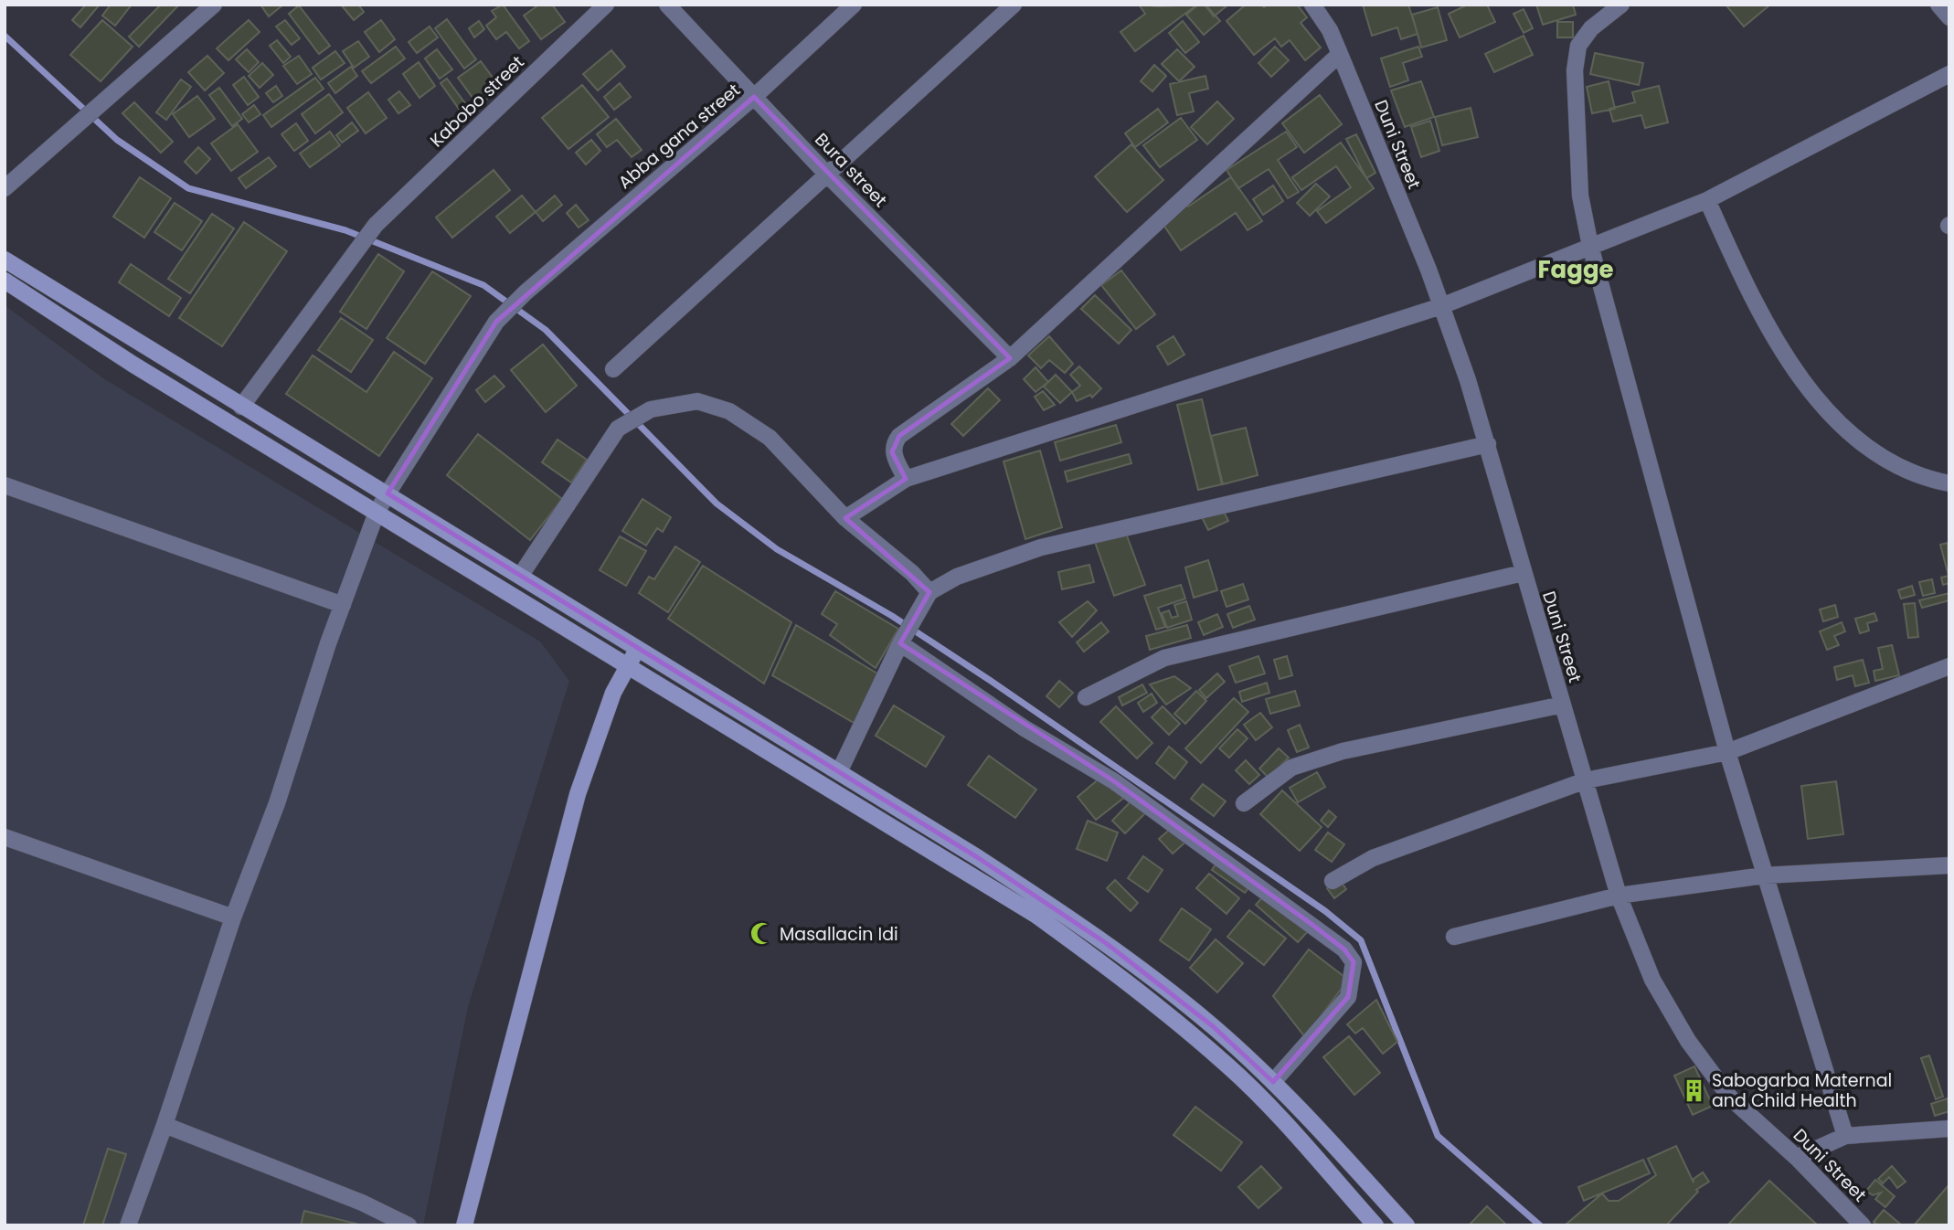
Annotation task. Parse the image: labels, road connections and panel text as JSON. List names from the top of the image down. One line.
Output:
{"streets":{"street":["Kabobo street","Abba gana street","Duni Street","Bura street"]},"crossings":[["Abba gana street","Bura street"]],"districts":["Fagge"],"places":{"mosque":["Masallacin Idi"],"building":["Sabogarba Maternal and Child Health"]}}
